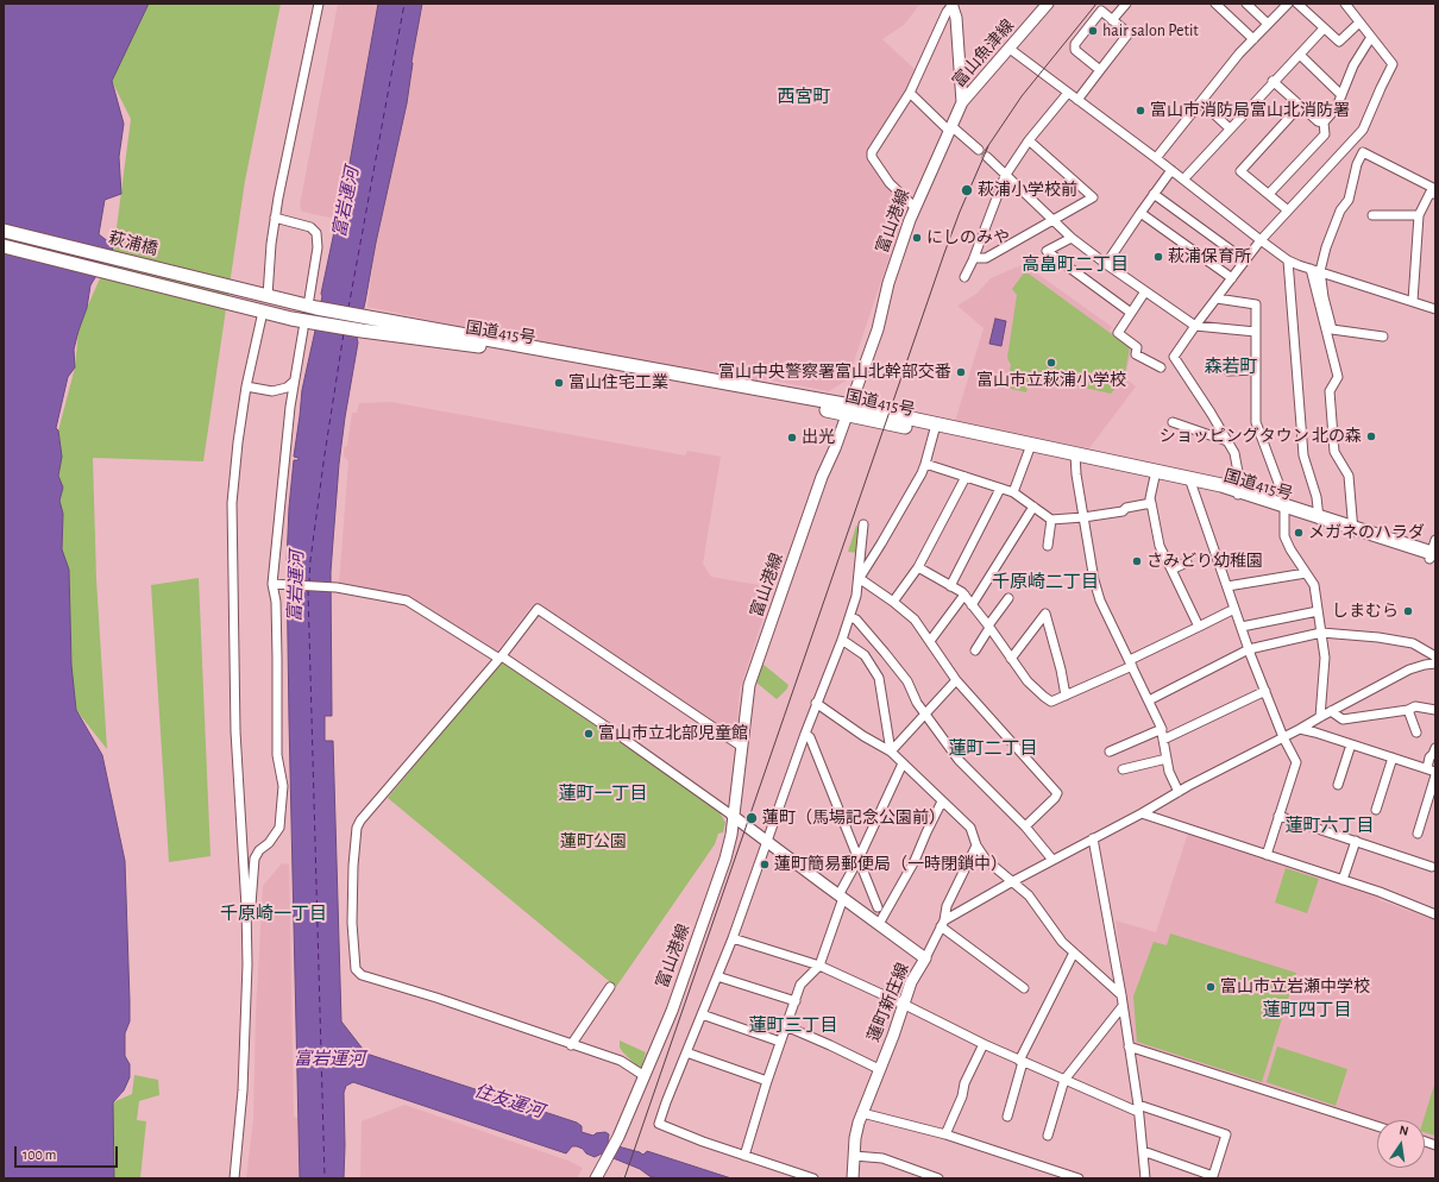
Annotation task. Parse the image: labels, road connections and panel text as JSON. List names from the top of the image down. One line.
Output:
{"streets":{"highway":["萩浦橋","国道415号"],"main road":["富山魚津線","富山港線","蓮町新庄線"]},"crossings":[["富山魚津線","富山港線"],["富山港線","国道415号"],["富山港線","蓮町新庄線"],["萩浦橋","国道415号"]],"districts":["西宮町","高畠町二丁目","森若町","千原崎二丁目","蓮町二丁目","蓮町一丁目","蓮町六丁目","千原崎一丁目","蓮町四丁目","蓮町三丁目"],"water":["富岩運河","住友運河"],"parks":["蓮町公園"],"places":["hair salon Petit","富山市消防局富山北消防署","萩浦小学校前","にしのみや","萩浦保育所","富山市立萩浦小学校","富山中央警察署富山北幹部交番","富山住宅工業","ショッピングタウン 北の森","出光","メガネのハラダ","さみどり幼稚園","しまむら","富山市立北部児童館","蓮町（馬場記念公園前）","蓮町簡易郵便局（一時閉鎖中）","富山市立岩瀬中学校"],"scale_bar":"100 m","north":"top"}
